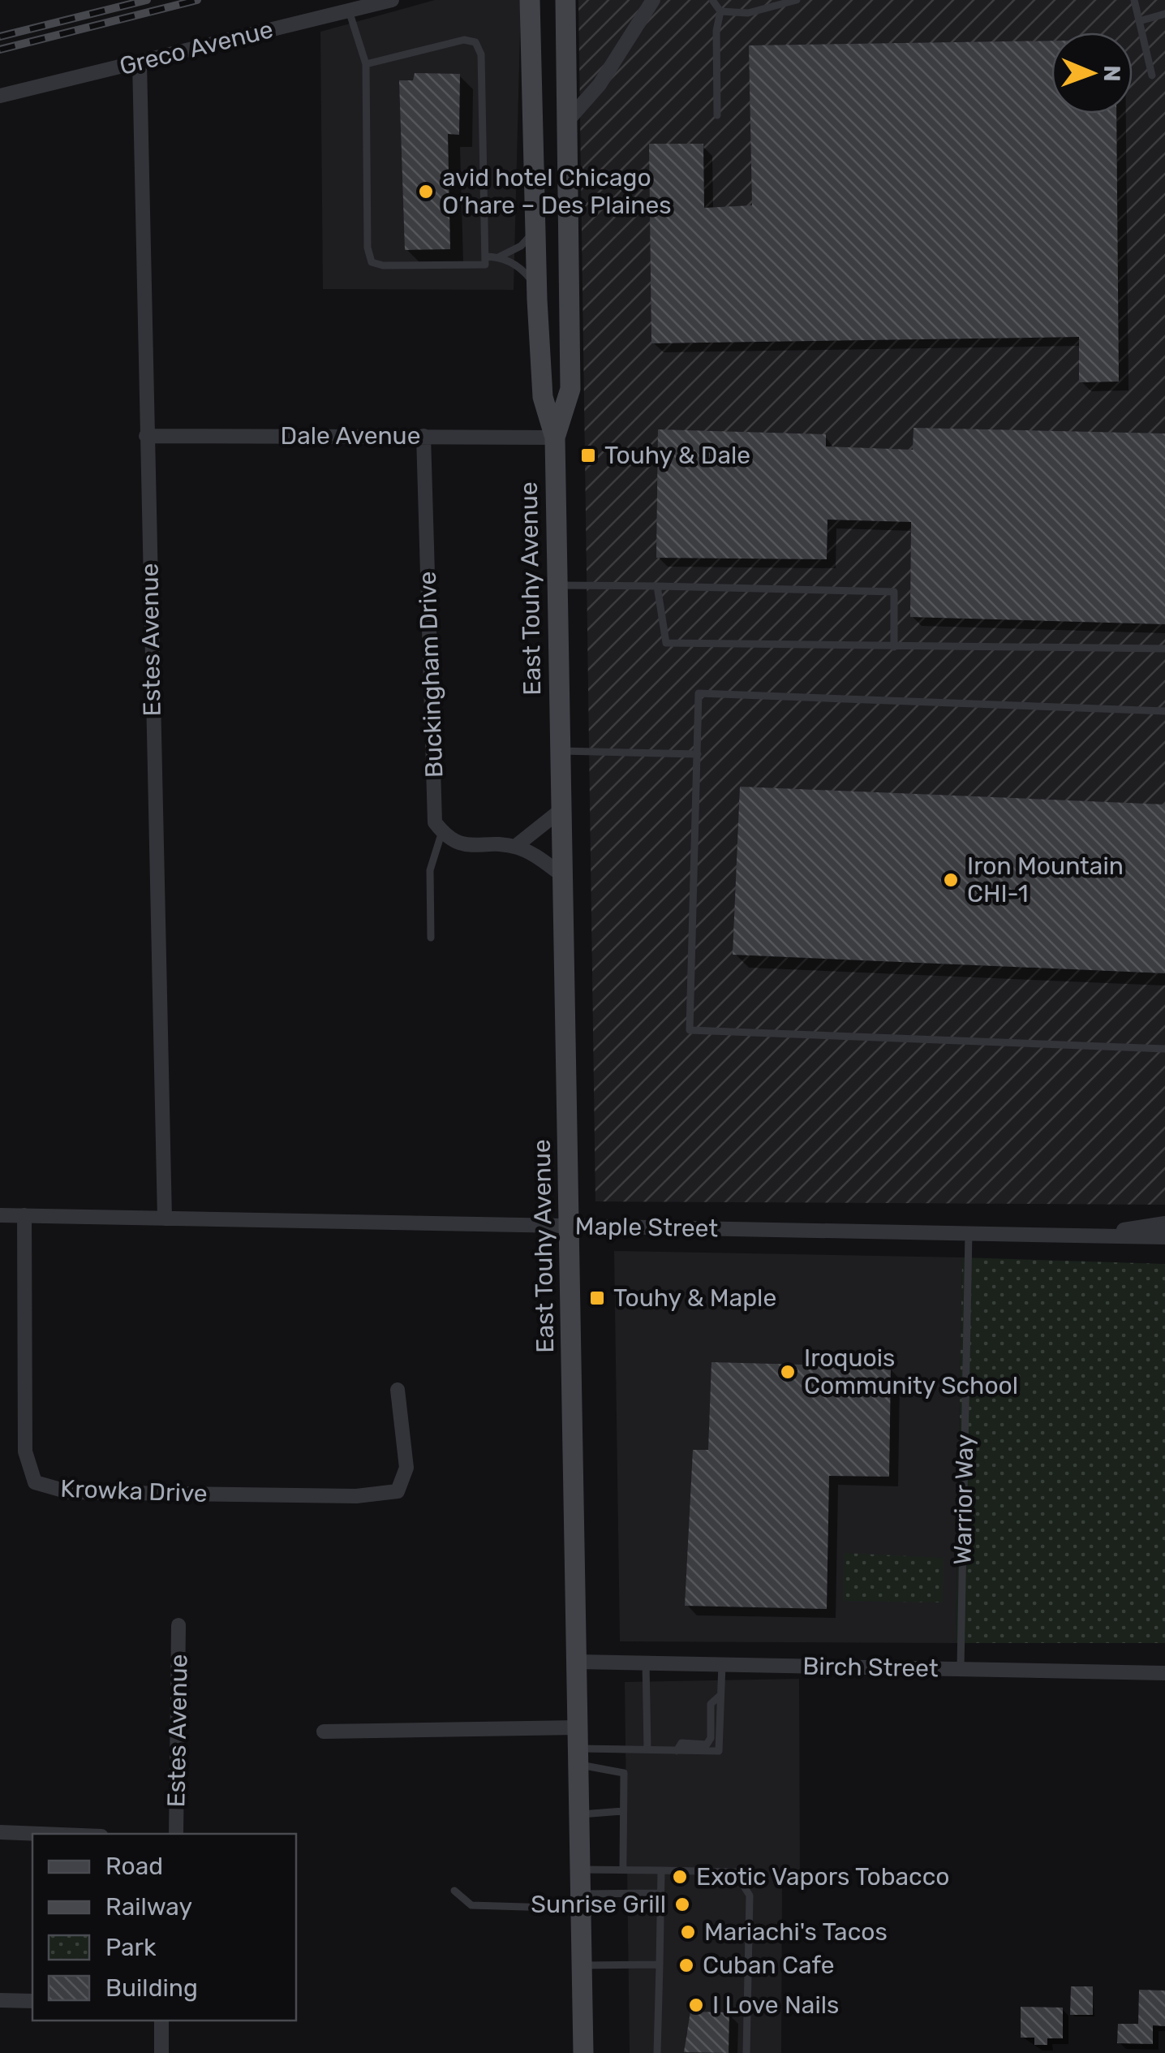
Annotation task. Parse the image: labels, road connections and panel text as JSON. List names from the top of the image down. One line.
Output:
{"streets":{"main road":["East Touhy Avenue"],"street":["Greco Avenue","Dale Avenue","Estes Avenue","Buckingham Drive","Maple Street","Krowka Drive","Birch Street"],"lane":["Warrior Way"]},"crossings":[["Greco Avenue","Estes Avenue"],["Dale Avenue","East Touhy Avenue"],["Dale Avenue","Estes Avenue"],["Dale Avenue","Buckingham Drive"],["East Touhy Avenue","Maple Street"],["East Touhy Avenue","Birch Street"],["Estes Avenue","Maple Street"],["Maple Street","Krowka Drive"],["Maple Street","Warrior Way"],["Warrior Way","Birch Street"]],"places":{"other":["avid hotel Chicago O’hare – Des Plaines","Iron Mountain CHI-1","Iroquois Community School","Exotic Vapors Tobacco","Sunrise Grill","Mariachi's Tacos","Cuban Cafe","I Love Nails"],"transit":["Touhy & Dale","Touhy & Maple"]},"legend":["Road","Railway","Park","Building"],"north":"right"}
